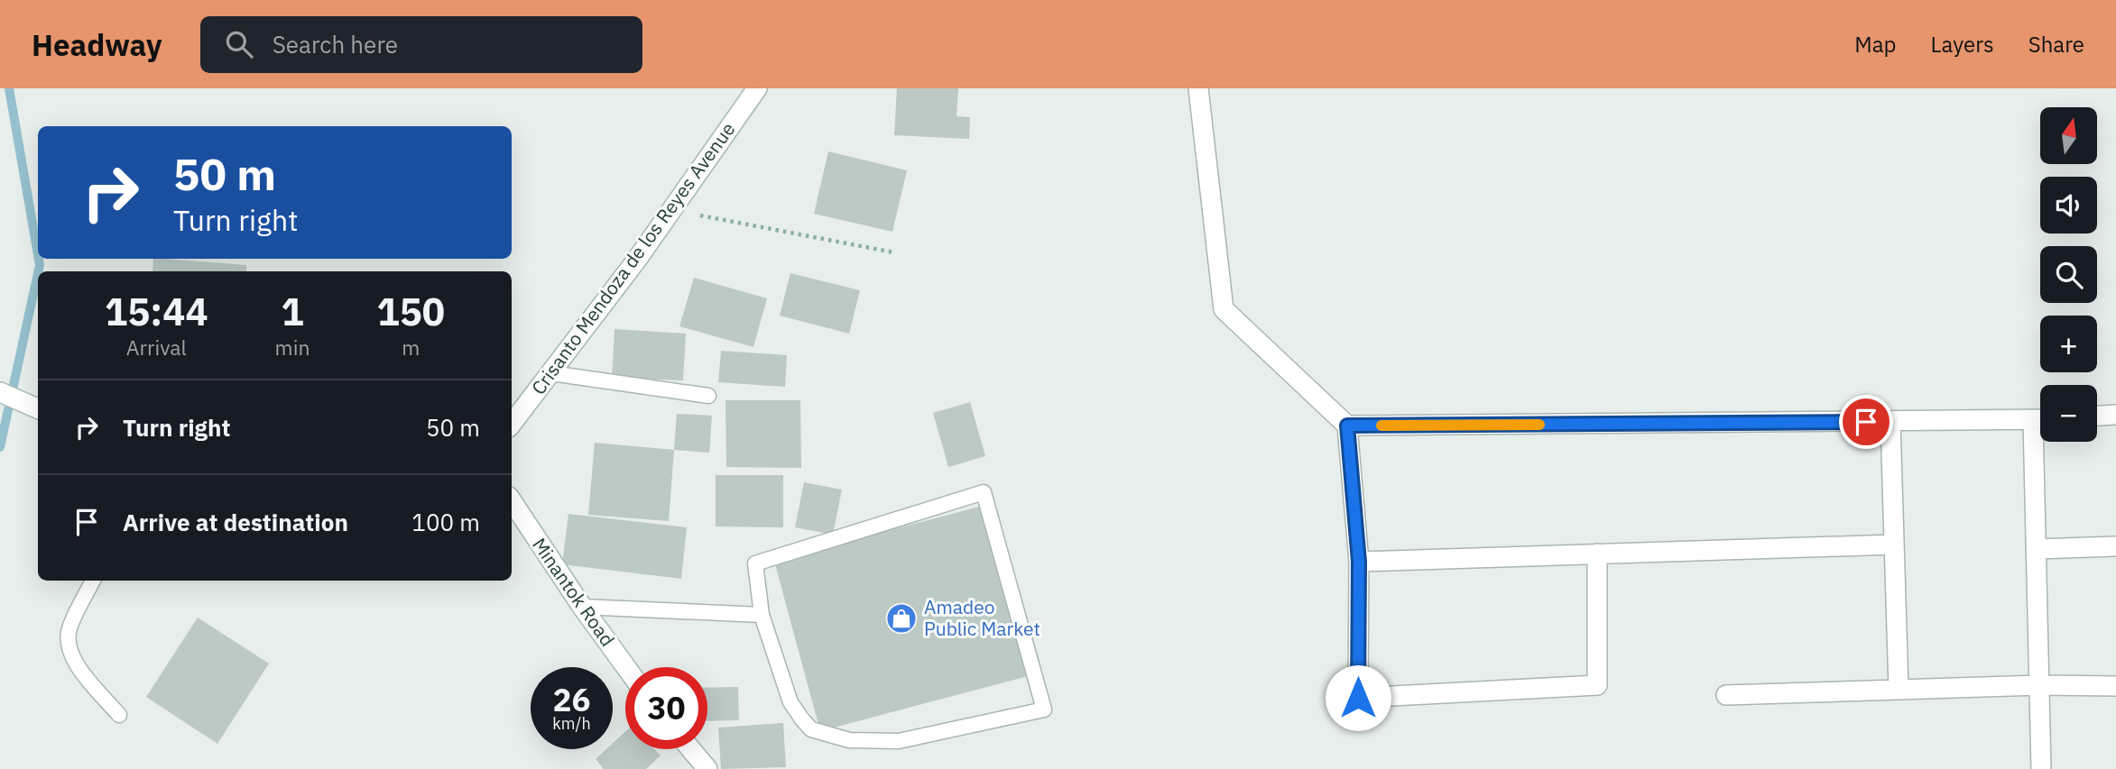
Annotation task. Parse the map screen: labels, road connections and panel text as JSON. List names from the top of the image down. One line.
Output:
{"streets":{"street":["Crisanto Mendoza de los Reyes Avenue","Minantok Road"]},"places":{"shop":["Amadeo Public Market"]},"north":"top","page":{"header":"Headway","search":"Search here","nav":["Map","Layers","Share"],"map_buttons":["+","−"],"turn":["50 m","Turn right"],"eta":["15:44","Arrival","1","min","150","m"],"list":[{"name":"Turn right","value":"50 m"},{"name":"Arrive at destination","value":"100 m"}],"speed":"26 km/h","limit":"30"}}
